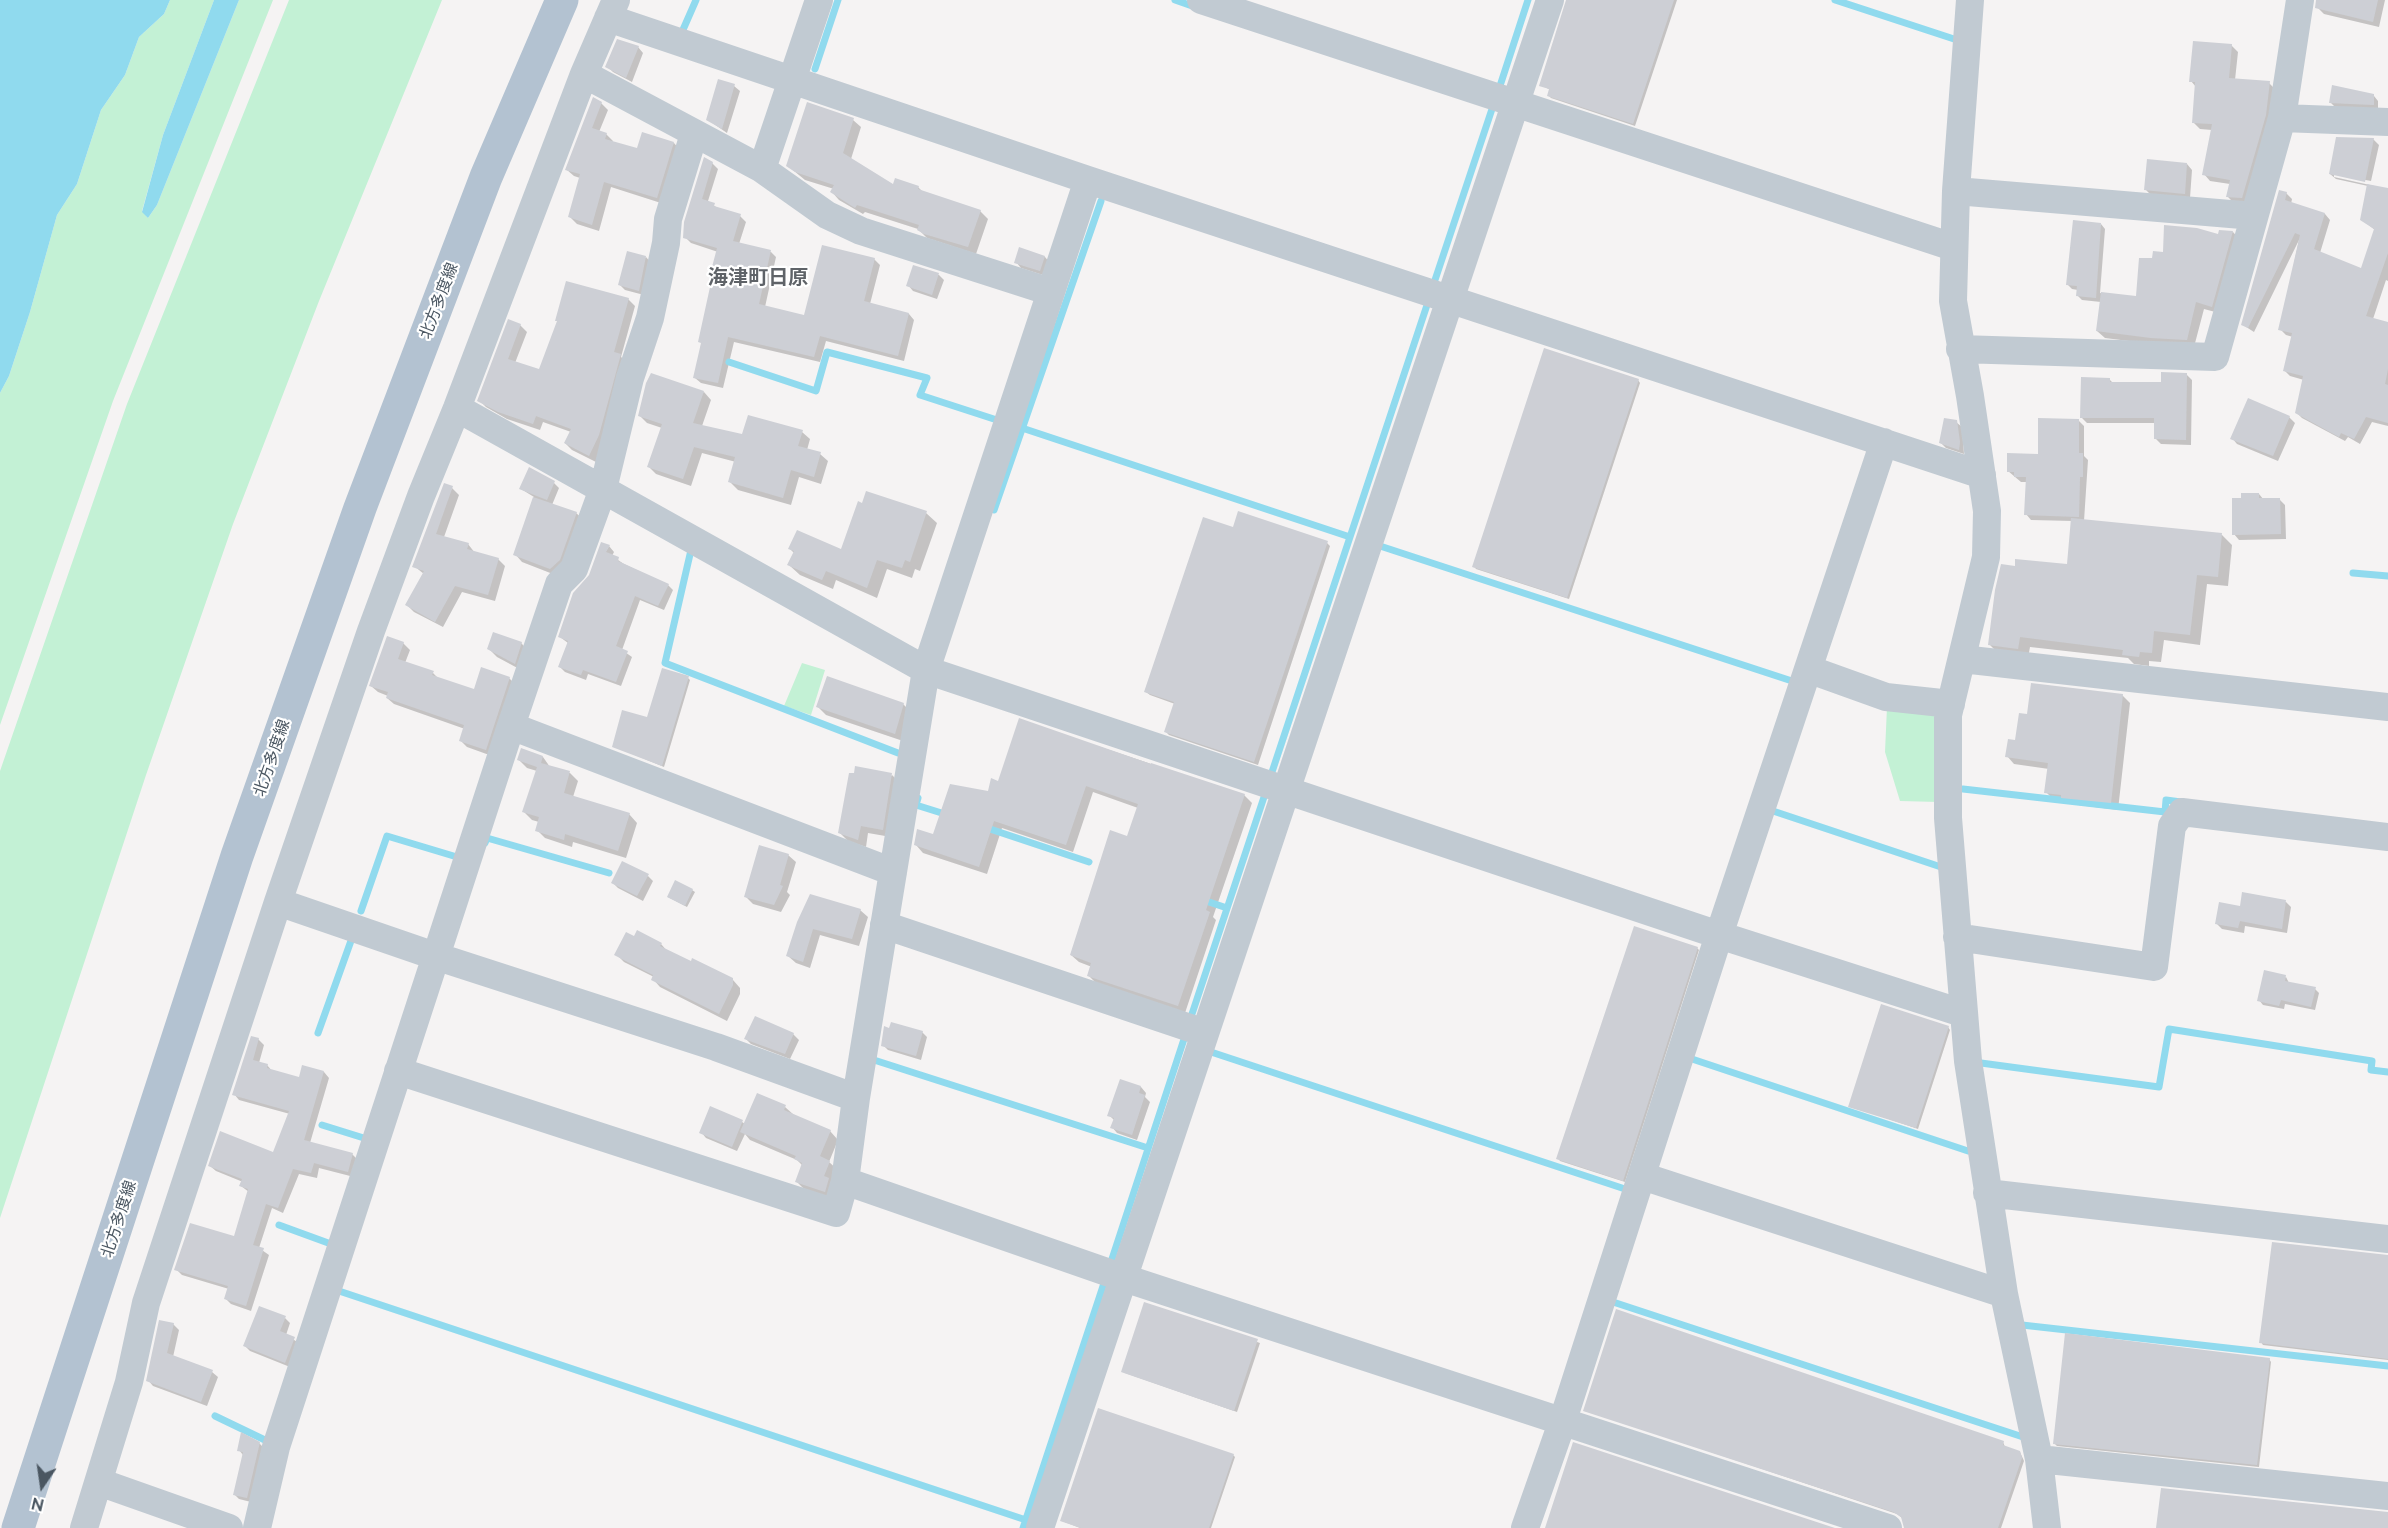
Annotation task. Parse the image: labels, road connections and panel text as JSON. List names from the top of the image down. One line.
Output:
{"streets":{"main road":["北方多度線"]},"districts":["海津町日原"],"north":"bottom"}
